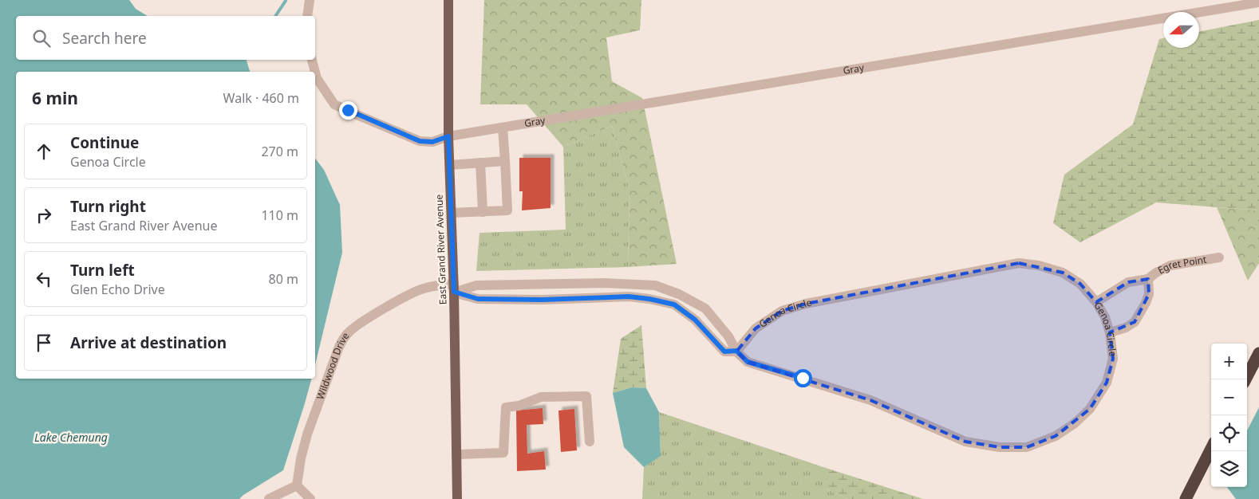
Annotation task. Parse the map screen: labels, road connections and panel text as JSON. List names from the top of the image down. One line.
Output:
{"streets":{"main road":["East Grand River Avenue"],"street":["Gray","Egret Point","Genoa Circle","Wildwood Drive"]},"crossings":[["Gray","East Grand River Avenue"],["East Grand River Avenue","Genoa Circle"],["East Grand River Avenue","Wildwood Drive"],["Egret Point","Genoa Circle"],["Genoa Circle","Wildwood Drive"]],"water":["Lake Chemung"],"north":"left","page":{"search":"Search here","heading":["6 min","Walk · 460 m"],"list":[["Continue","Genoa Circle","270 m"],["Turn right","East Grand River Avenue","110 m"],["Turn left","Glen Echo Drive","80 m"],"Arrive at destination"],"map_buttons":["+","−"]}}
